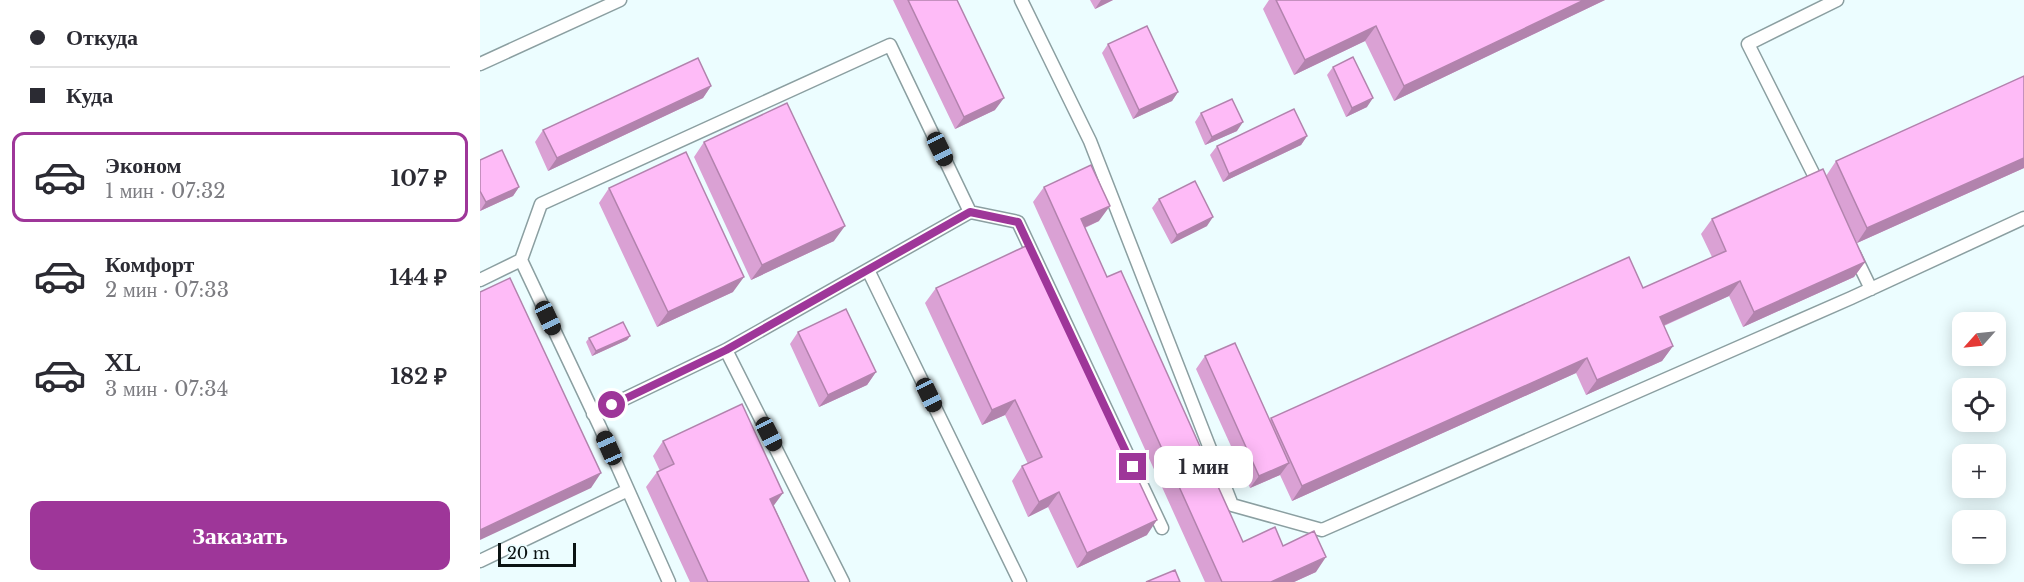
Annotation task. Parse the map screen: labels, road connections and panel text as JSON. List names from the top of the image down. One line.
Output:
{"scale_bar":"20 m","north":"bottom left","page":{"banner":["Откуда","Куда"],"list":[{"name":"Эконом","note":"1 мин · 07:32","value":"107 ₽"},{"name":"Комфорт","note":"2 мин · 07:33","value":"144 ₽"},{"name":"XL","note":"3 мин · 07:34","value":"182 ₽"}],"map_buttons":["+","−"],"bubble":"1 мин","buttons":"Заказать","scale":"20 m"}}
